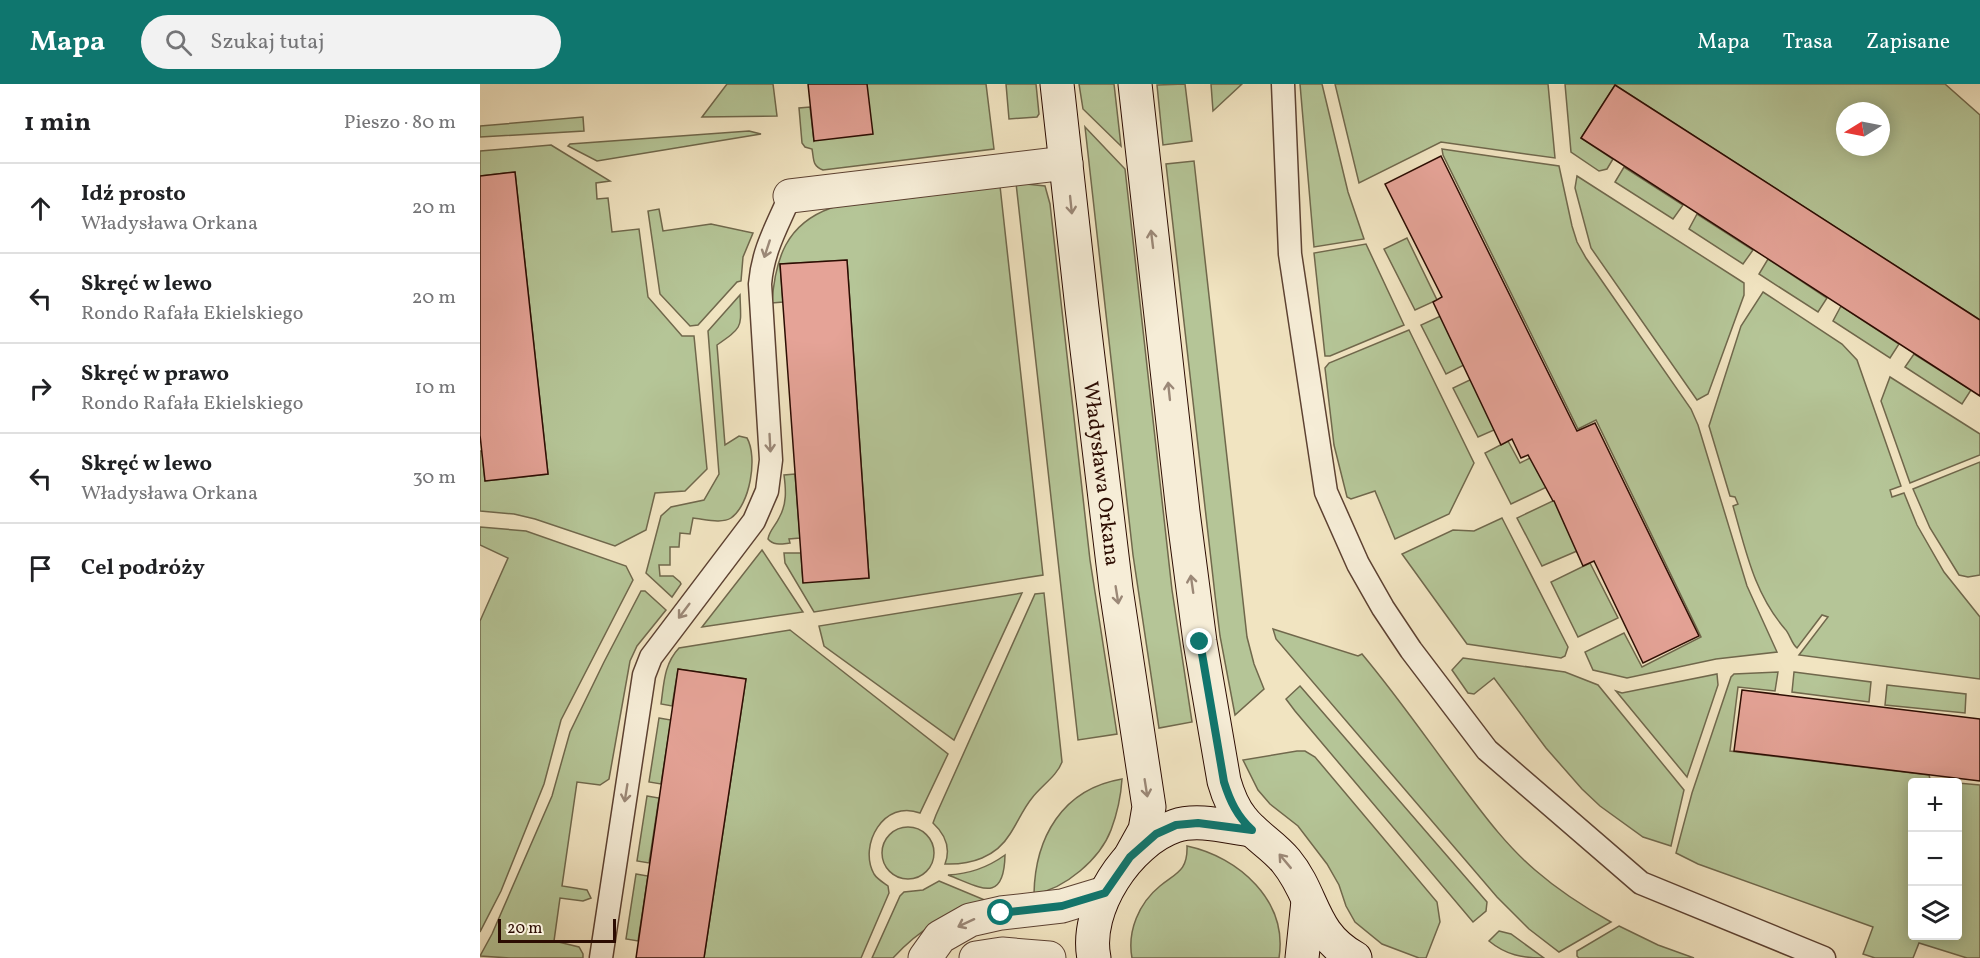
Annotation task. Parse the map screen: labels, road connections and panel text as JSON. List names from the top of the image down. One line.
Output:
{"streets":{"street":["Władysława Orkana"]},"scale_bar":"20 m","north":"left","page":{"header":"Mapa","search":"Szukaj tutaj","nav":["Mapa","Trasa","Zapisane"],"heading":["1 min","Pieszo · 80 m"],"list":[["Idź prosto","Władysława Orkana","20 m"],["Skręć w lewo","Rondo Rafała Ekielskiego","20 m"],["Skręć w prawo","Rondo Rafała Ekielskiego","10 m"],["Skręć w lewo","Władysława Orkana","30 m"],"Cel podróży"],"map_buttons":["+","−"],"scale":"20 m"}}
